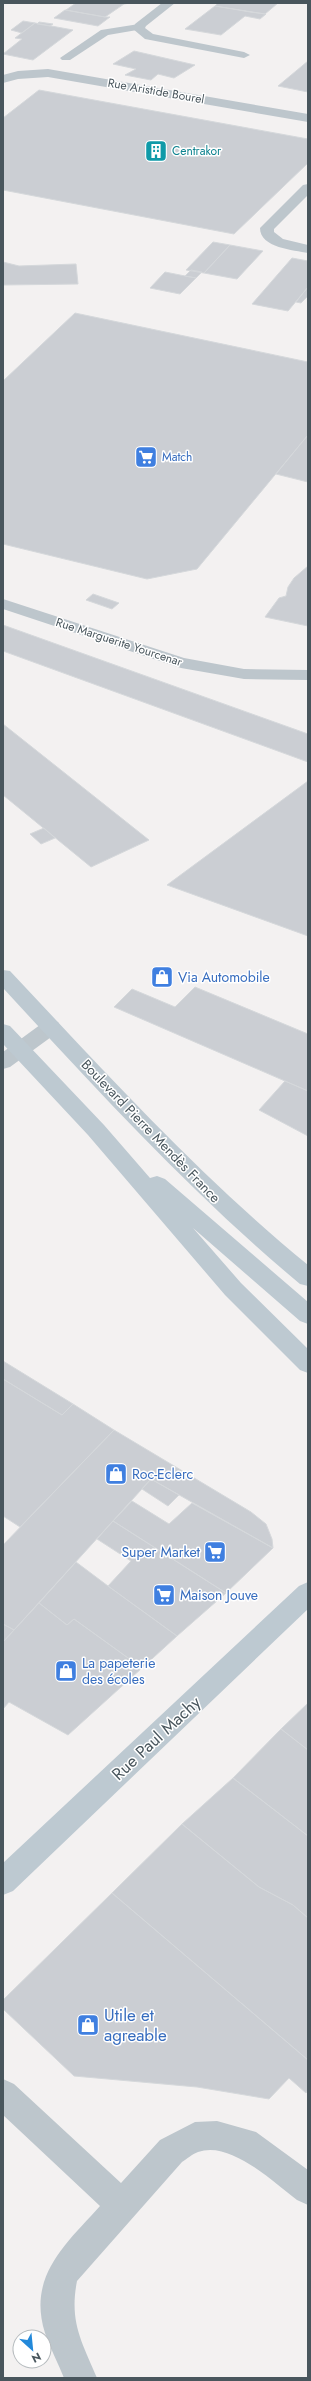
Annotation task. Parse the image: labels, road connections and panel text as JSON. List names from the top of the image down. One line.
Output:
{"streets":{"main road":["Boulevard Pierre Mendès France","Rue Paul Machy"],"street":["Rue Aristide Bourel","Rue Marguerite Yourcenar"]},"places":{"building":["Centrakor"],"supermarket":["Match","Super Market","Maison Jouve"],"shop":["Via Automobile","Roc-Eclerc","La papeterie des écoles","Utile et agreable"]},"north":"bottom right"}
